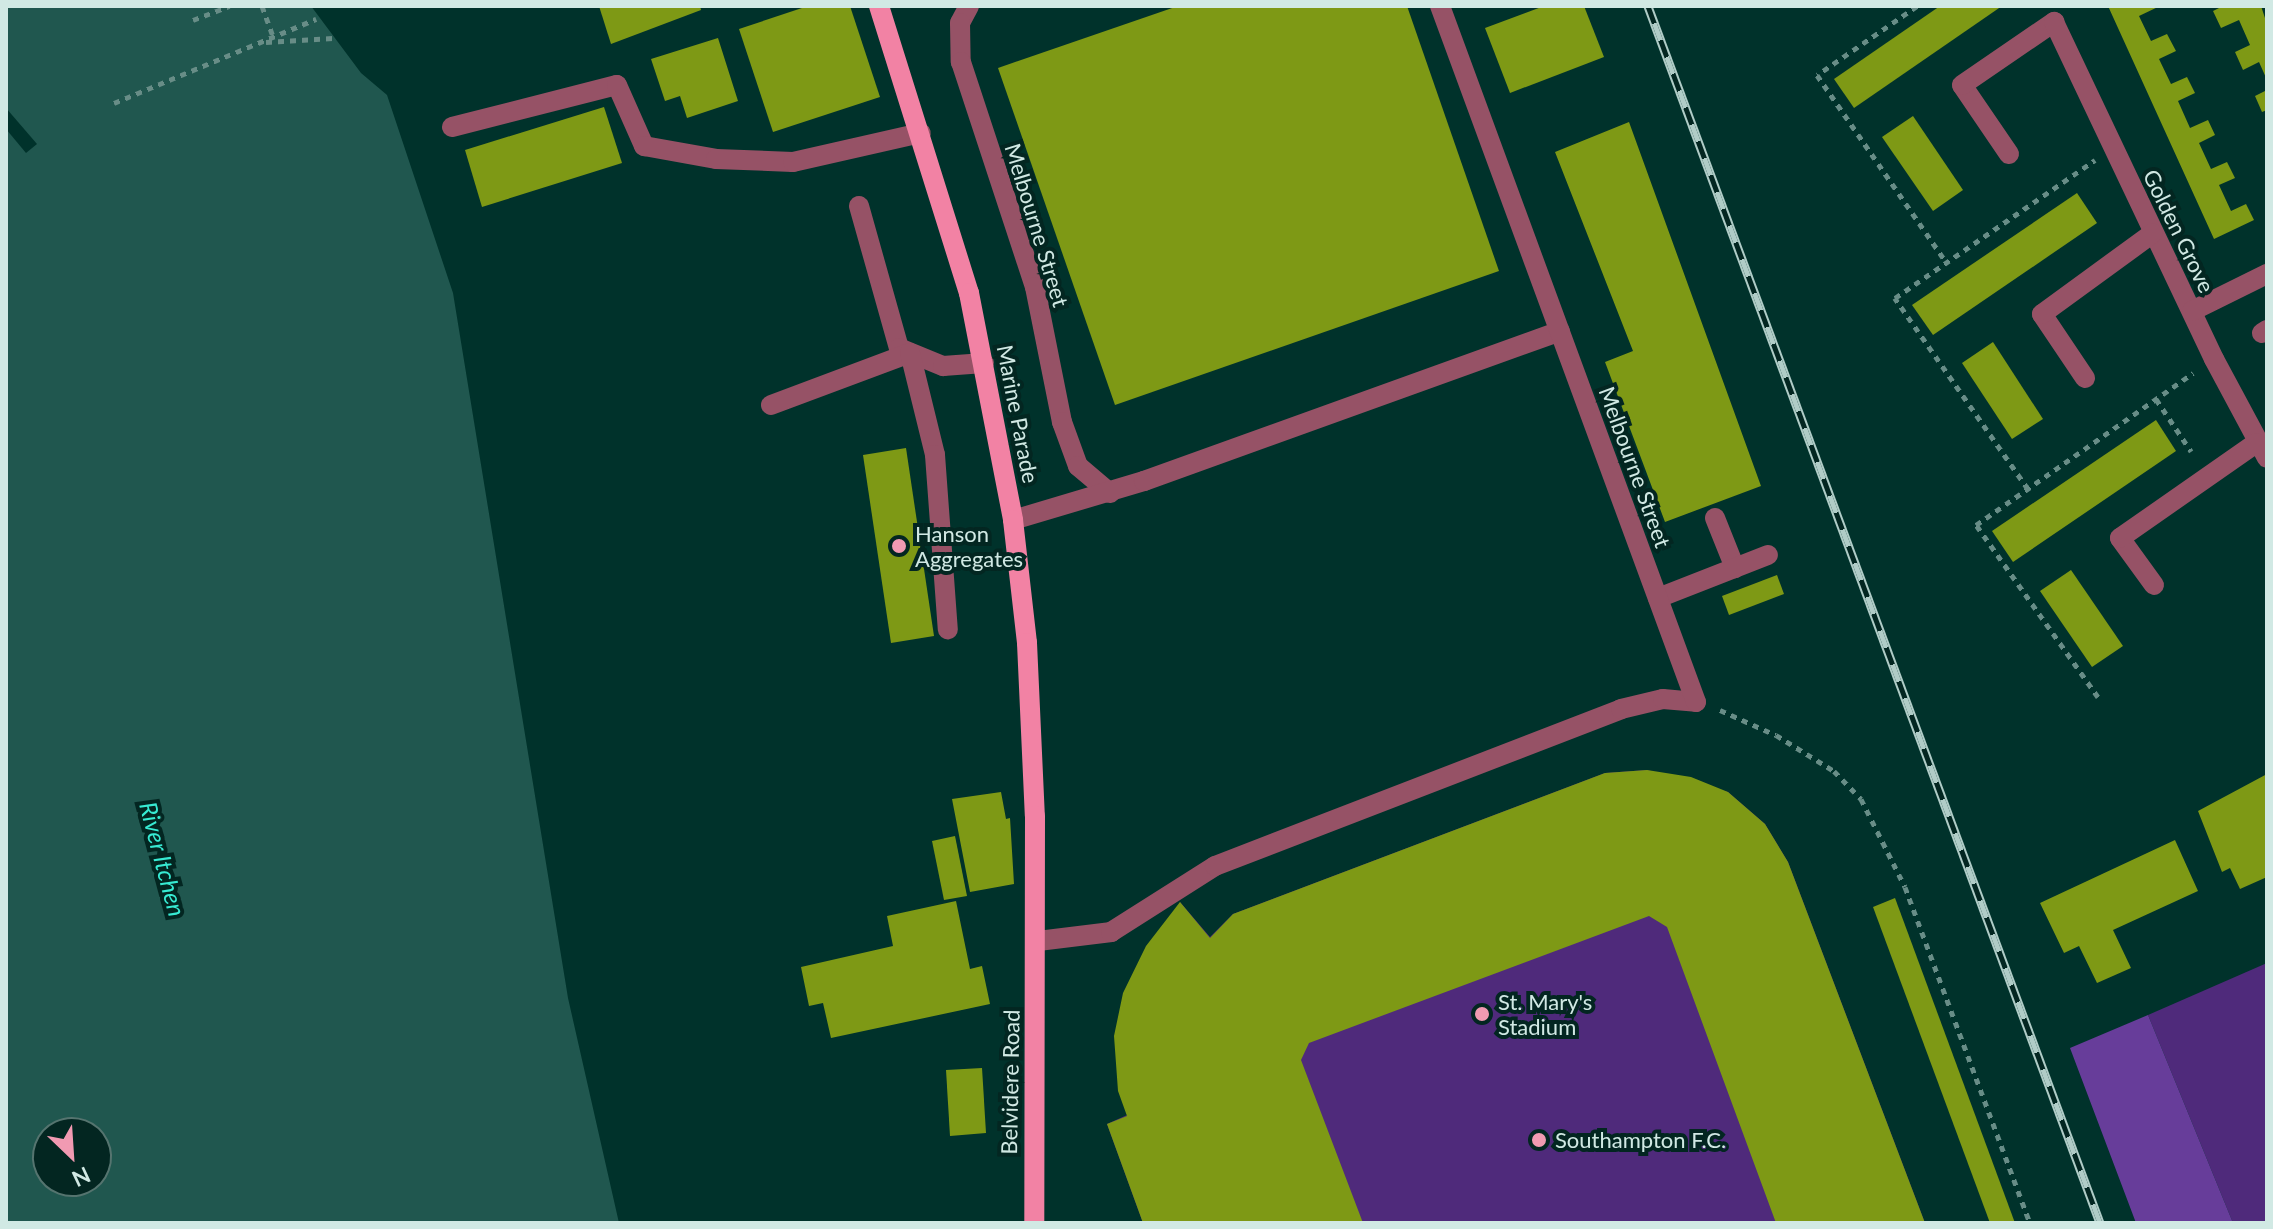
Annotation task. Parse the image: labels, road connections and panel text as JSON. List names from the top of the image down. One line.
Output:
{"streets":{"main road":["Marine Parade","Belvidere Road"],"street":["Melbourne Street","Golden Grove"]},"crossings":[["Marine Parade","Belvidere Road"]],"water":["River Itchen"],"places":["Hanson Aggregates","St. Mary's Stadium","Southampton F.C."],"north":"bottom right"}
